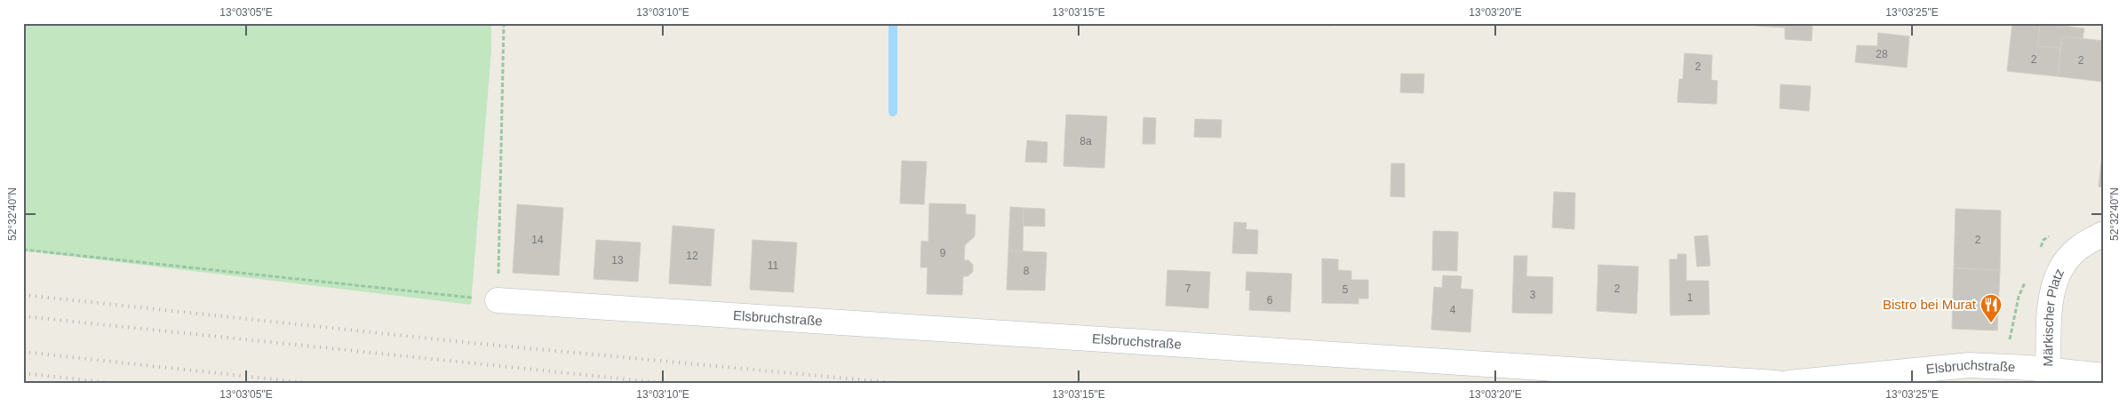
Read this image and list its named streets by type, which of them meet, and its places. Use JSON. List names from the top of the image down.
{
  "streets": {
    "street": ["Märkischer Platz", "Elsbruchstraße"]
  },
  "crossings": [
    ["Märkischer Platz", "Elsbruchstraße"]
  ],
  "places": {
    "restaurant": ["Bistro bei Murat"]
  },
  "house_numbers": [
    "28",
    "2",
    "2",
    "2",
    "8a",
    "14",
    "2",
    "9",
    "12",
    "13",
    "11",
    "8",
    "7",
    "2",
    "5",
    "3",
    "1",
    "6",
    "4"
  ],
  "coordinates": [
    "13°03'05\"E",
    "13°03'10\"E",
    "13°03'15\"E",
    "13°03'20\"E",
    "13°03'25\"E",
    "52°32'40\"N"
  ]
}
